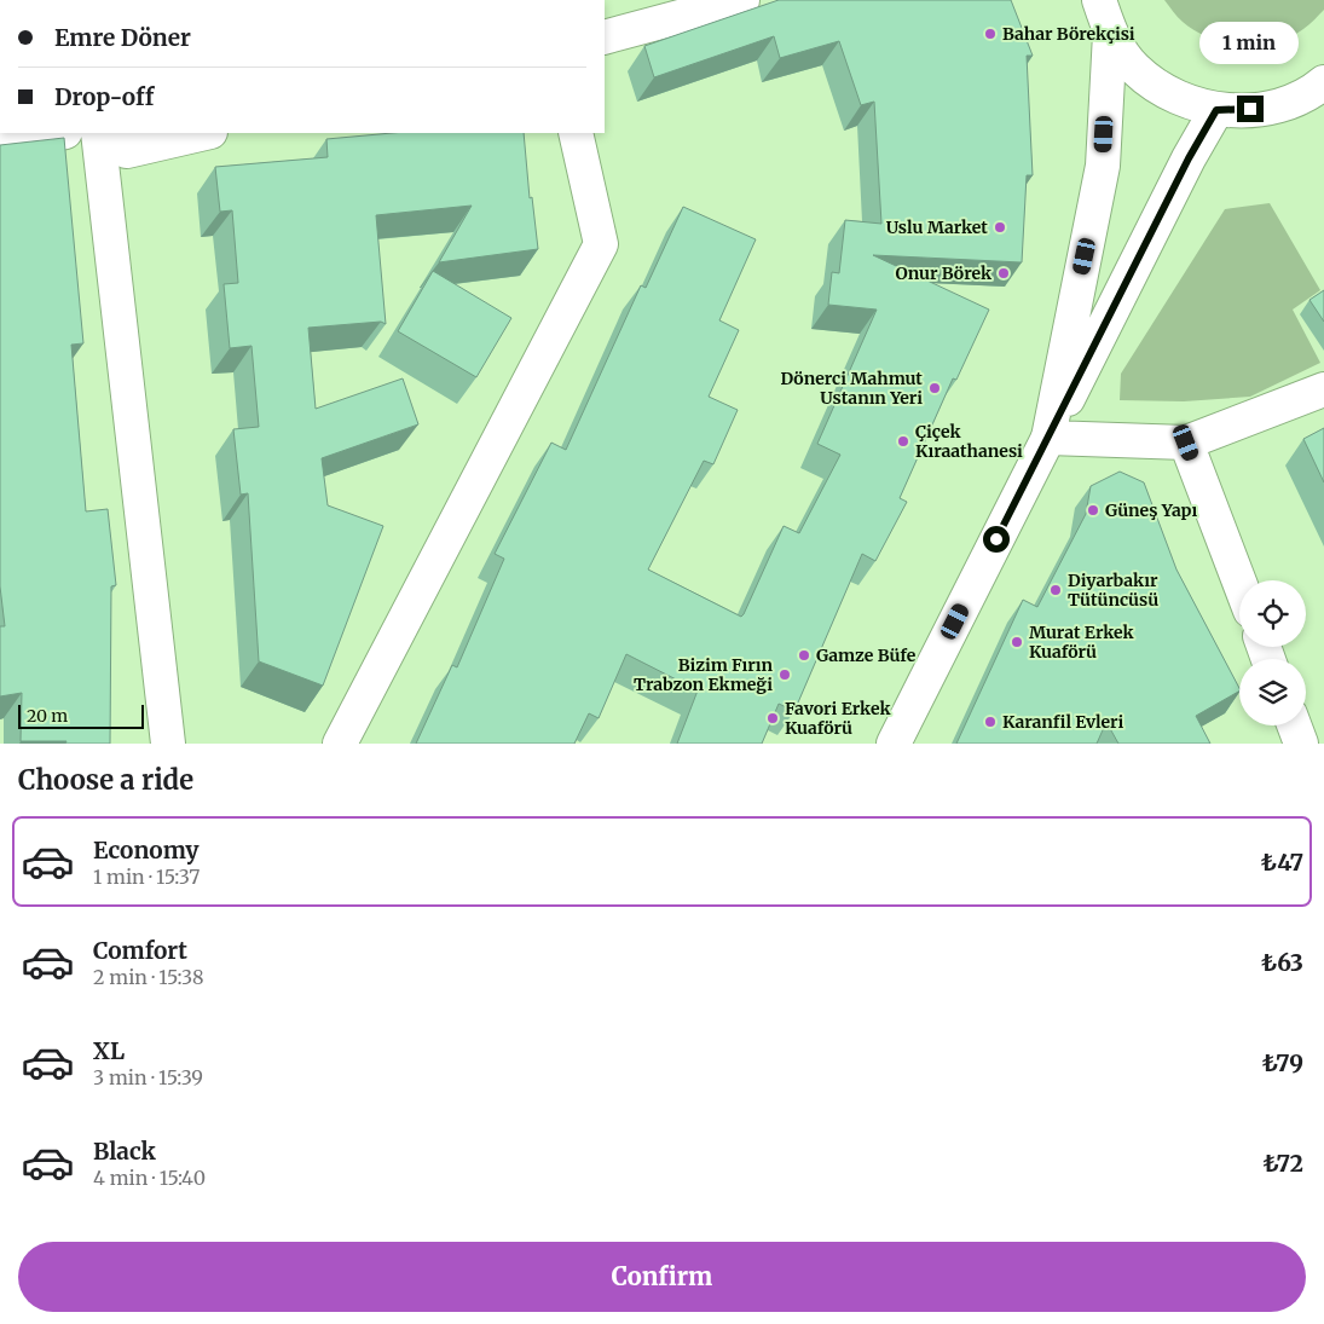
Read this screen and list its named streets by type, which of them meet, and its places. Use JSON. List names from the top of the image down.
{
  "places": [
    "Bahar Börekçisi",
    "Uslu Market",
    "Onur Börek",
    "Dönerci Mahmut Ustanın Yeri",
    "Çiçek Kıraathanesi",
    "Güneş Yapı",
    "Diyarbakır Tütüncüsü",
    "Murat Erkek Kuaförü",
    "Gamze Büfe",
    "Bizim Fırın Trabzon Ekmeği",
    "Favori Erkek Kuaförü",
    "Karanfil Evleri"
  ],
  "scale_bar": "20 m",
  "page": {
    "banner": ["Emre Döner", "Drop-off"],
    "bubble": "1 min",
    "scale": "20 m",
    "heading": "Choose a ride",
    "list": [
      {
        "name": "Economy",
        "note": "1 min · 15:37",
        "value": "₺47"
      },
      {
        "name": "Comfort",
        "note": "2 min · 15:38",
        "value": "₺63"
      },
      {
        "name": "XL",
        "note": "3 min · 15:39",
        "value": "₺79"
      },
      {
        "name": "Black",
        "note": "4 min · 15:40",
        "value": "₺72"
      }
    ],
    "buttons": "Confirm"
  }
}
